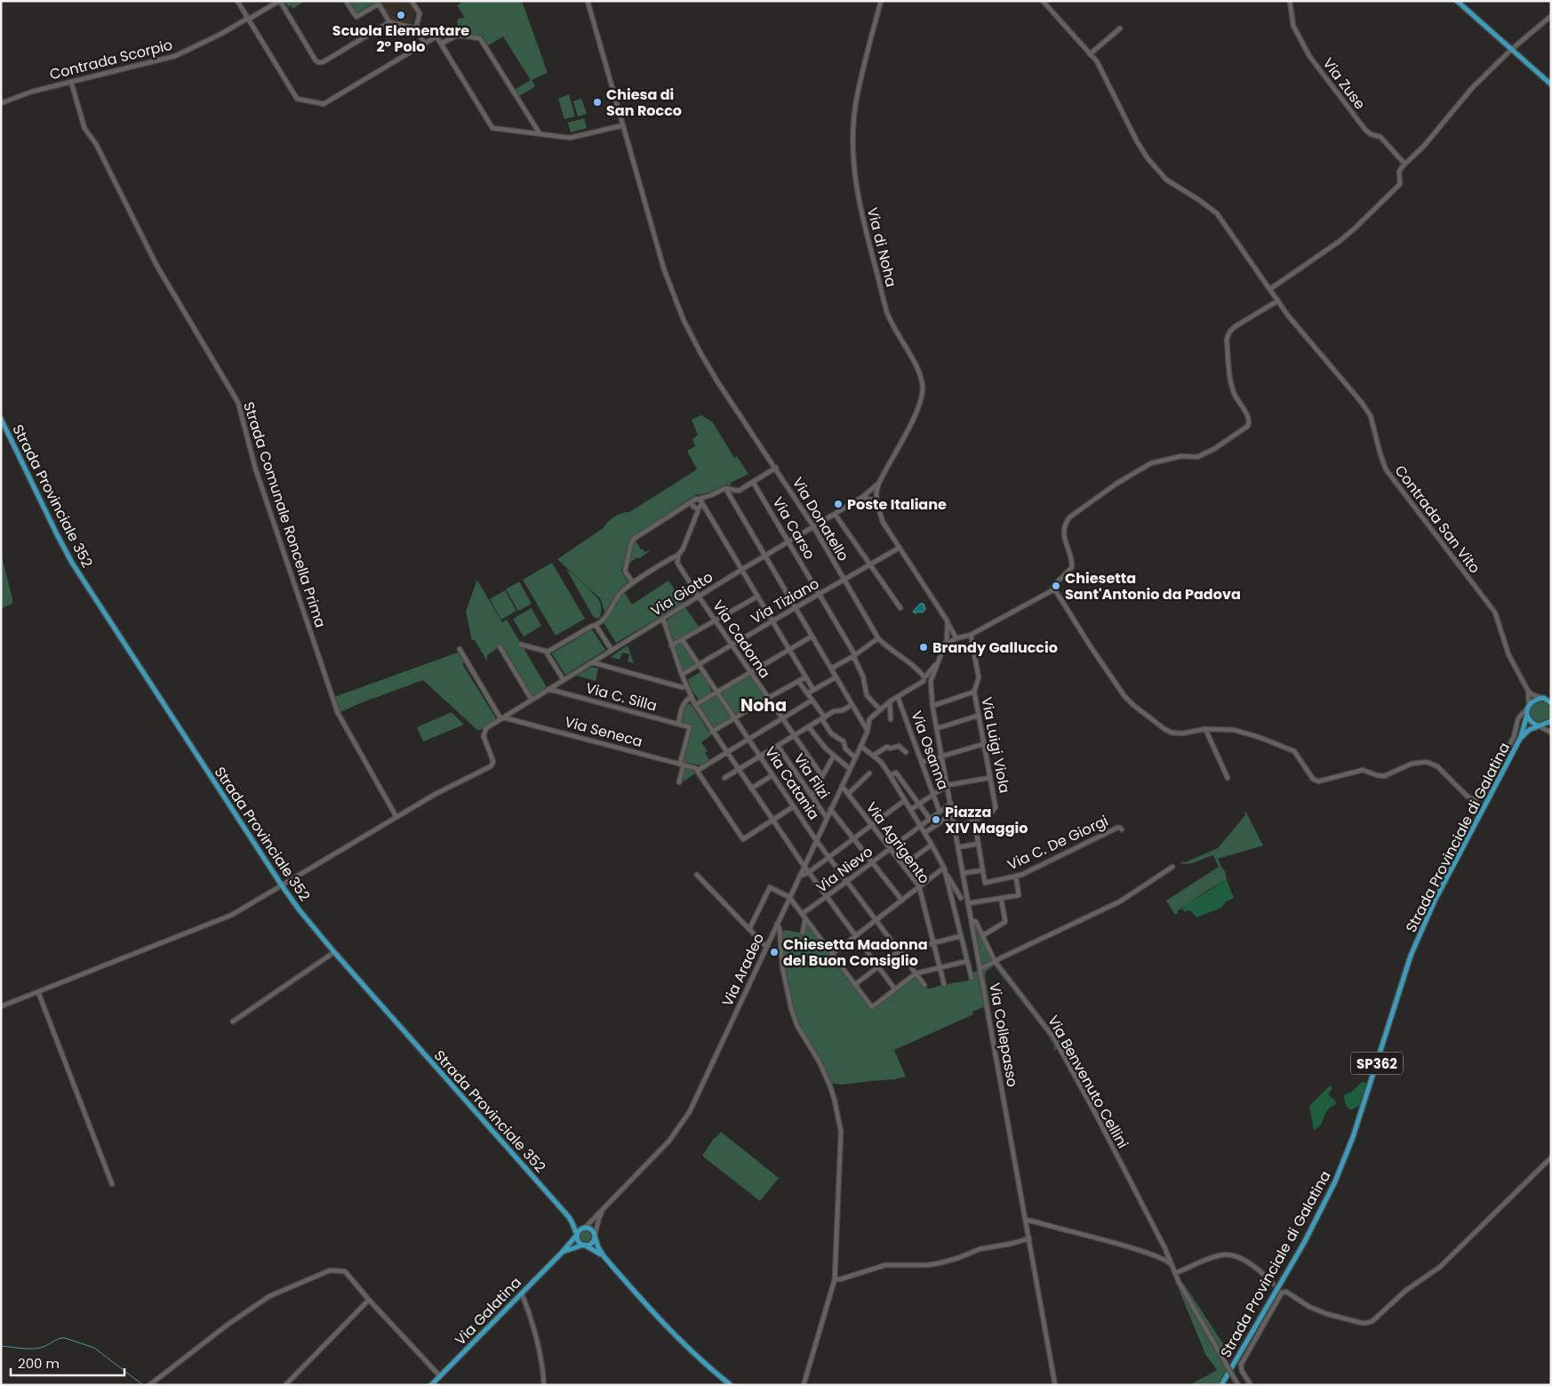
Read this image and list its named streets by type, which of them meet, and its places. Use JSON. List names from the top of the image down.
{
  "streets": {
    "main road": [
      "Strada Provinciale 352",
      "Strada Provinciale di Galatina",
      "SP362",
      "Via Galatina"
    ],
    "street": [
      "Contrada Scorpio",
      "Via Zuse",
      "Via di Noha",
      "Strada Comunale Roncella Prima",
      "Via Donatello",
      "Contrada San Vito",
      "Via Carso",
      "Via Giotto",
      "Via Tiziano",
      "Via Cadorna",
      "Via C. Silla",
      "Via Seneca",
      "Via Luigi Viola",
      "Via Osanna",
      "Via Filzi",
      "Via Catania",
      "Via Agrigento",
      "Via C. De Giorgi",
      "Via Nievo",
      "Via Aradeo",
      "Via Collepasso",
      "Via Benvenuto Cellini"
    ]
  },
  "crossings": [
    ["Contrada Scorpio", "Strada Comunale Roncella Prima"],
    ["Via di Noha", "Via Giotto"],
    ["Strada Provinciale 352", "Via Aradeo"],
    ["Strada Provinciale 352", "Via Galatina"],
    ["Strada Comunale Roncella Prima", "Via Giotto"],
    ["Via Donatello", "Via Giotto"],
    ["Via Donatello", "Via Tiziano"],
    ["Via Donatello", "Via Collepasso"],
    ["Via Carso", "Via Giotto"],
    ["Via Carso", "Via Tiziano"],
    ["Via Carso", "Via Aradeo"],
    ["Via Giotto", "Via Cadorna"],
    ["Via Giotto", "Via C. Silla"],
    ["Via Giotto", "Via Seneca"],
    ["Via Tiziano", "Via Cadorna"],
    ["Via Tiziano", "Via Catania"],
    ["Via C. Silla", "Via Seneca"],
    ["Via Osanna", "Via Nievo"],
    ["Via Filzi", "Via Aradeo"],
    ["Via Catania", "Via Nievo"],
    ["Via Catania", "Via Aradeo"],
    ["Via Agrigento", "Via Nievo"],
    ["Via Agrigento", "Via Aradeo"],
    ["Via Nievo", "Via Collepasso"],
    ["Via Aradeo", "Via Galatina"],
    ["Via Collepasso", "Via Benvenuto Cellini"]
  ],
  "districts": ["Noha"],
  "places": [
    "Scuola Elementare 2° Polo",
    "Chiesa di San Rocco",
    "Poste Italiane",
    "Chiesetta Sant'Antonio da Padova",
    "Brandy Galluccio",
    "Piazza XIV Maggio",
    "Chiesetta Madonna del Buon Consiglio"
  ],
  "scale_bar": "200 m"
}
